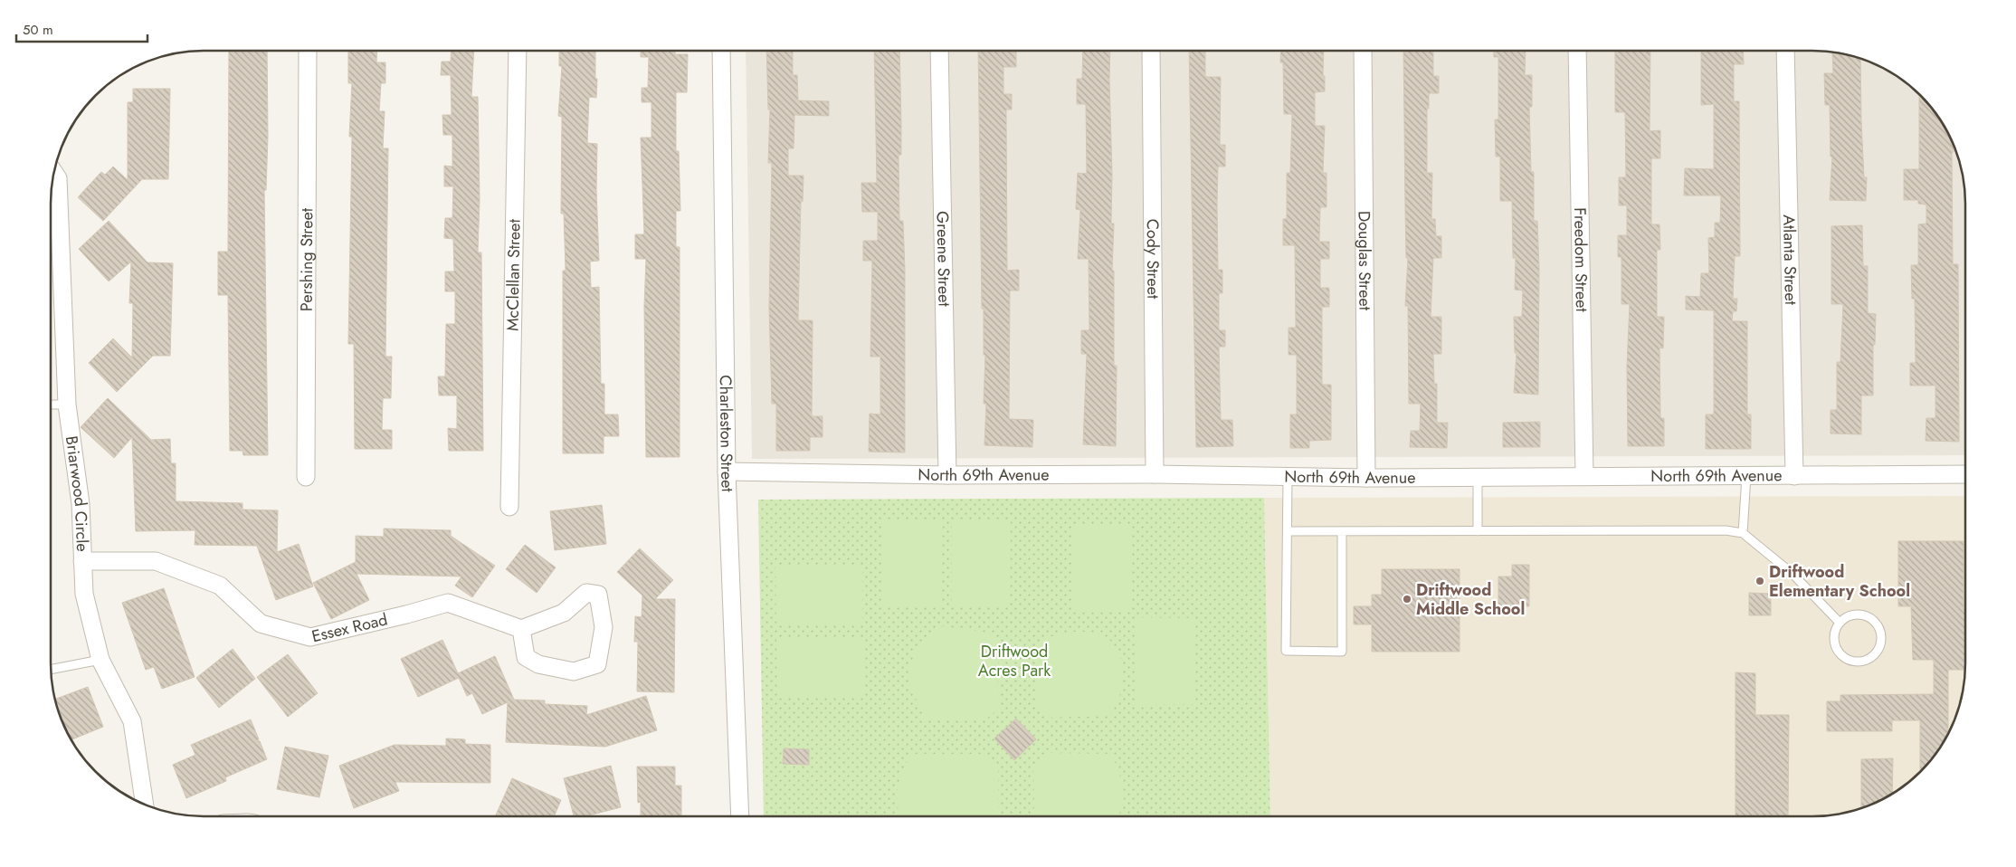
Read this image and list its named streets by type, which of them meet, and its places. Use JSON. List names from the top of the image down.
{
  "streets": {
    "street": [
      "Greene Street",
      "Cody Street",
      "Pershing Street",
      "Freedom Street",
      "Atlanta Street",
      "Douglas Street",
      "McClellan Street",
      "Charleston Street",
      "North 69th Avenue",
      "Briarwood Circle",
      "Essex Road"
    ]
  },
  "crossings": [
    ["Greene Street", "North 69th Avenue"],
    ["Cody Street", "North 69th Avenue"],
    ["Freedom Street", "North 69th Avenue"],
    ["Atlanta Street", "North 69th Avenue"],
    ["Douglas Street", "North 69th Avenue"],
    ["Charleston Street", "North 69th Avenue"],
    ["Briarwood Circle", "Essex Road"]
  ],
  "parks": ["Driftwood Acres Park"],
  "places": ["Driftwood Elementary School", "Driftwood Middle School"],
  "scale_bar": "50 m"
}
